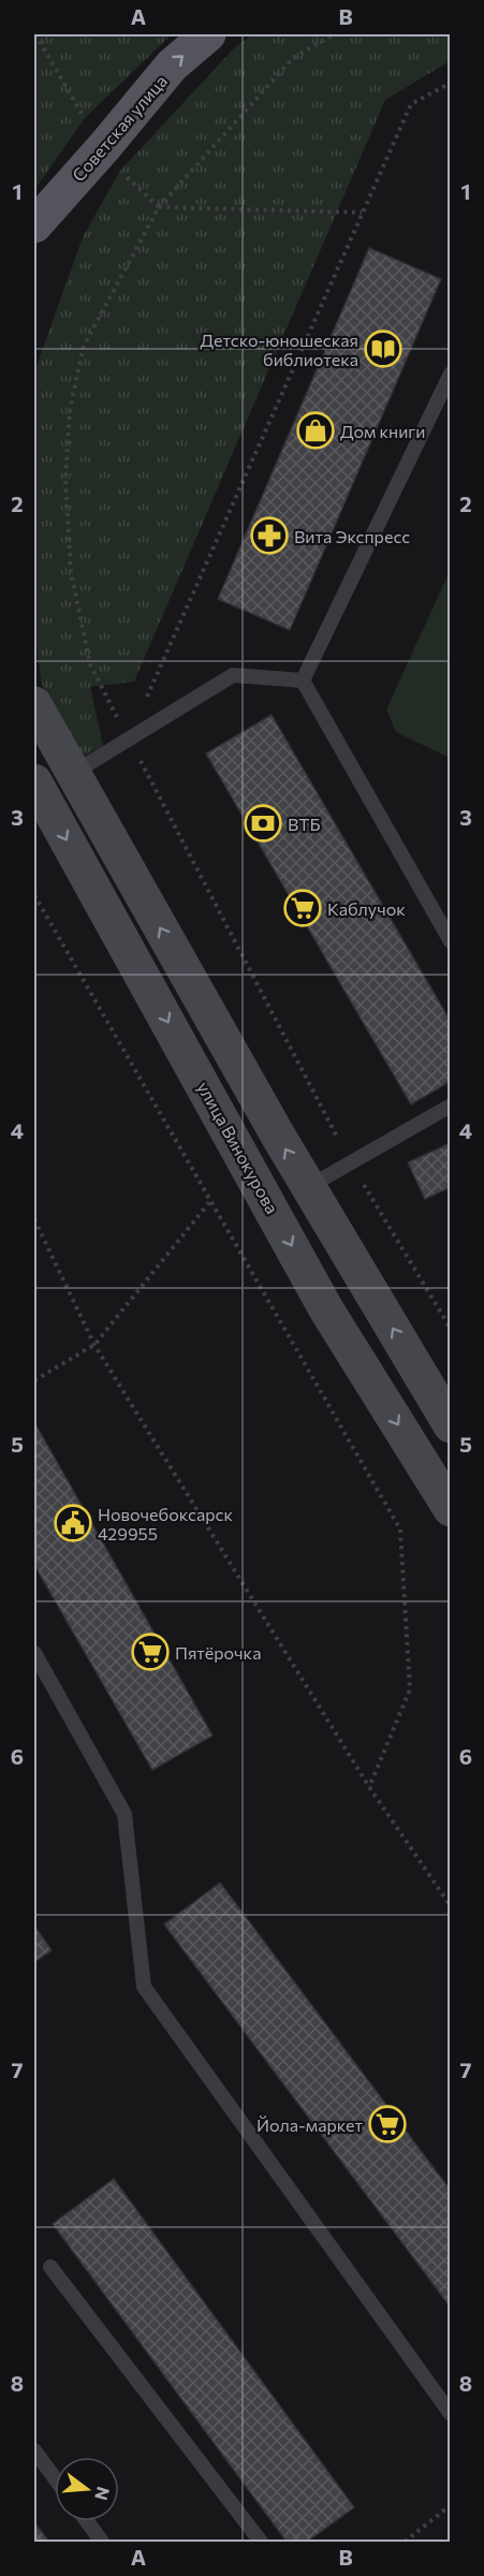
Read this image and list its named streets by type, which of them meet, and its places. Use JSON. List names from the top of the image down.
{
  "streets": {
    "main road": ["Советская улица", "улица Винокурова"]
  },
  "one_way": ["Советская улица"],
  "places": {
    "library": ["Детско-юношеская библиотека"],
    "shop": ["Дом книги"],
    "pharmacy": ["Вита Экспресс"],
    "bank": ["ВТБ"],
    "supermarket": ["Каблучок", "Пятёрочка", "Йола-маркет"],
    "public building": ["Новочебоксарск 429955"]
  },
  "north": "right",
  "grid": {
    "columns": ["A", "B"],
    "rows": [
      "1",
      "2",
      "3",
      "4",
      "5",
      "6",
      "7",
      "8"
    ]
  }
}
